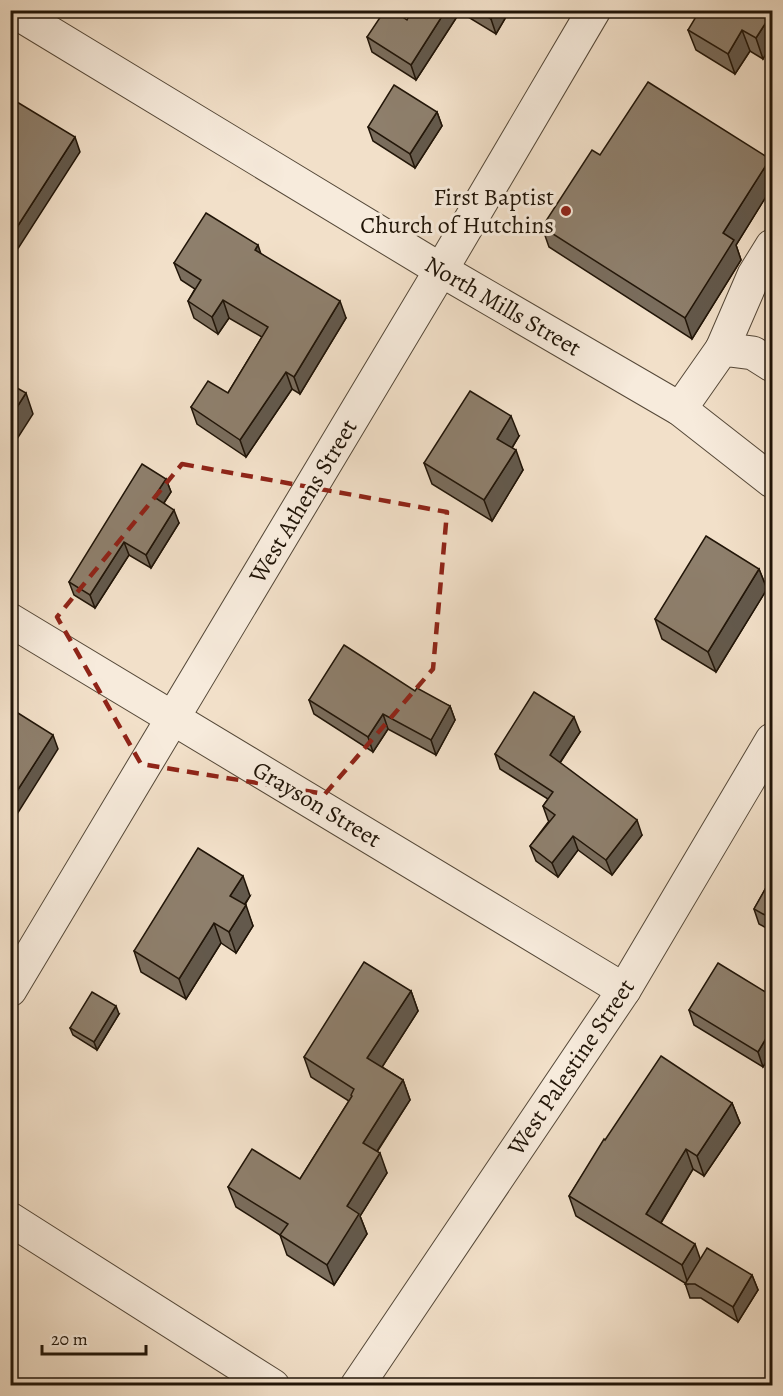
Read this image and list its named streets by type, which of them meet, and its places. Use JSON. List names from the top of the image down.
{
  "streets": {
    "street": [
      "North Mills Street",
      "West Athens Street",
      "Grayson Street",
      "West Palestine Street"
    ]
  },
  "crossings": [
    ["North Mills Street", "West Athens Street"],
    ["West Athens Street", "Grayson Street"],
    ["Grayson Street", "West Palestine Street"]
  ],
  "places": ["First Baptist Church of Hutchins"],
  "scale_bar": "20 m"
}
